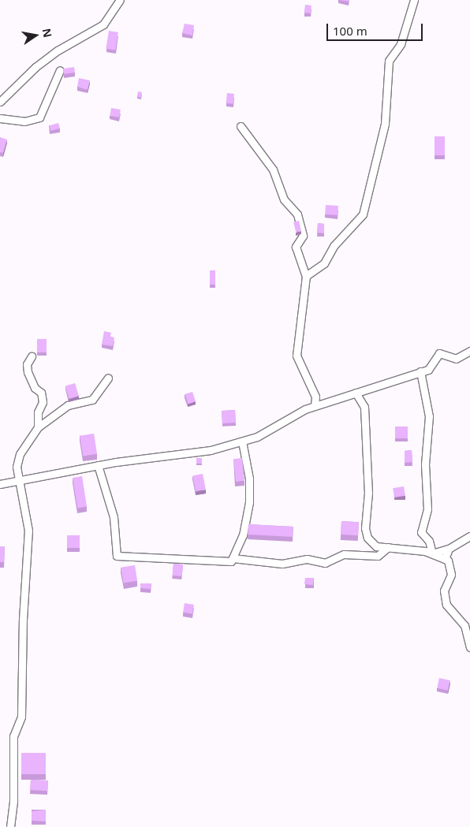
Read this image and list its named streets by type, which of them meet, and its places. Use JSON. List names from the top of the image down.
{
  "scale_bar": "100 m",
  "north": "right"
}
